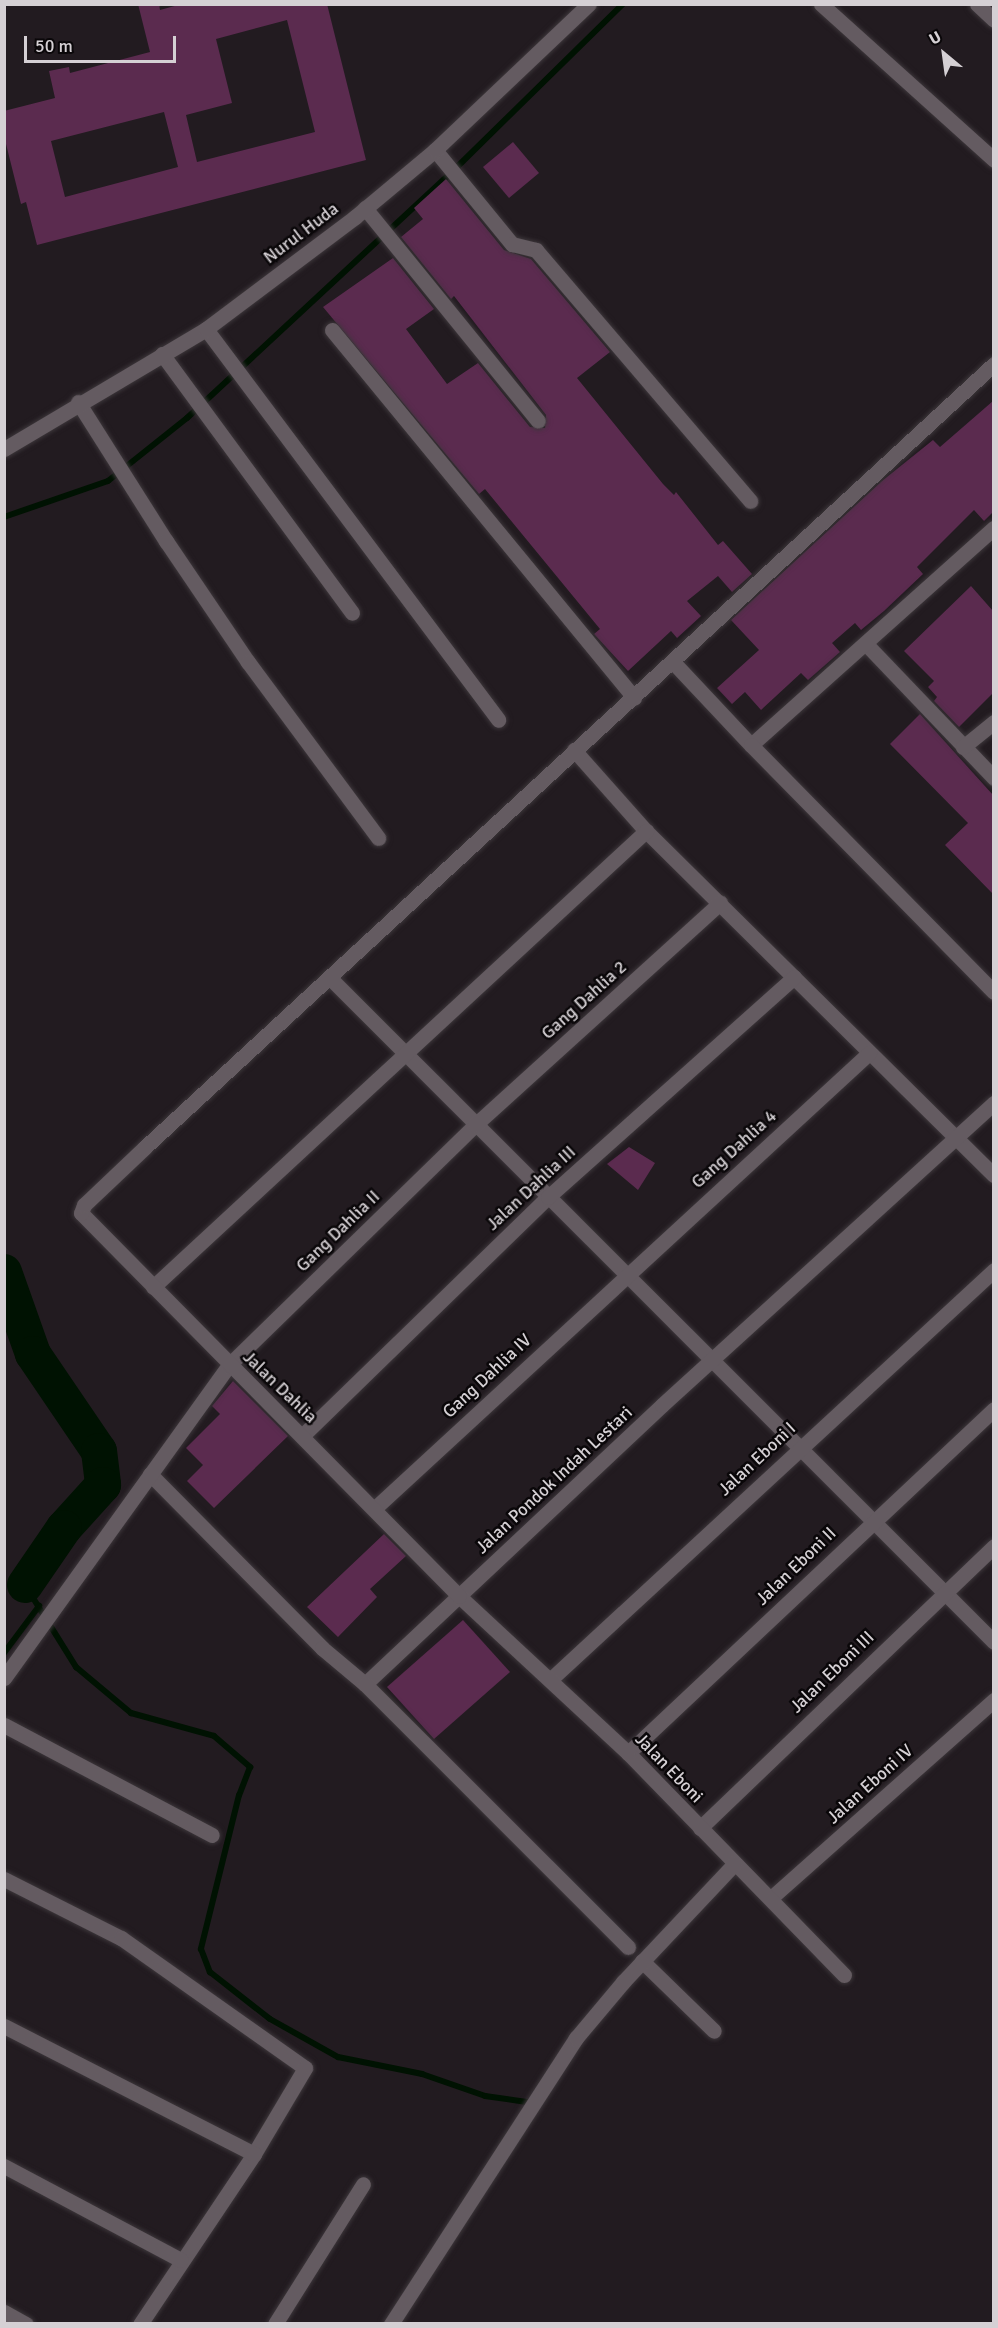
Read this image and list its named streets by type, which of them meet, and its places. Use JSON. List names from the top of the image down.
{
  "streets": {
    "street": [
      "Nurul Huda",
      "Gang Dahlia 2",
      "Gang Dahlia 4",
      "Jalan Dahlia III",
      "Gang Dahlia II",
      "Gang Dahlia IV",
      "Jalan Dahlia",
      "Jalan Eboni I",
      "Jalan Pondok Indah Lestari",
      "Jalan Eboni II",
      "Jalan Eboni III",
      "Jalan Eboni",
      "Jalan Eboni IV"
    ]
  },
  "crossings": [
    ["Gang Dahlia 2", "Gang Dahlia II"],
    ["Gang Dahlia 4", "Gang Dahlia IV"],
    ["Jalan Dahlia III", "Jalan Dahlia"],
    ["Gang Dahlia II", "Jalan Dahlia"],
    ["Gang Dahlia IV", "Jalan Dahlia"],
    ["Jalan Dahlia", "Jalan Pondok Indah Lestari"],
    ["Jalan Dahlia", "Jalan Eboni"],
    ["Jalan Eboni I", "Jalan Eboni"],
    ["Jalan Pondok Indah Lestari", "Jalan Eboni"],
    ["Jalan Eboni II", "Jalan Eboni"],
    ["Jalan Eboni III", "Jalan Eboni"],
    ["Jalan Eboni", "Jalan Eboni IV"]
  ],
  "scale_bar": "50 m",
  "north": "top left"
}
